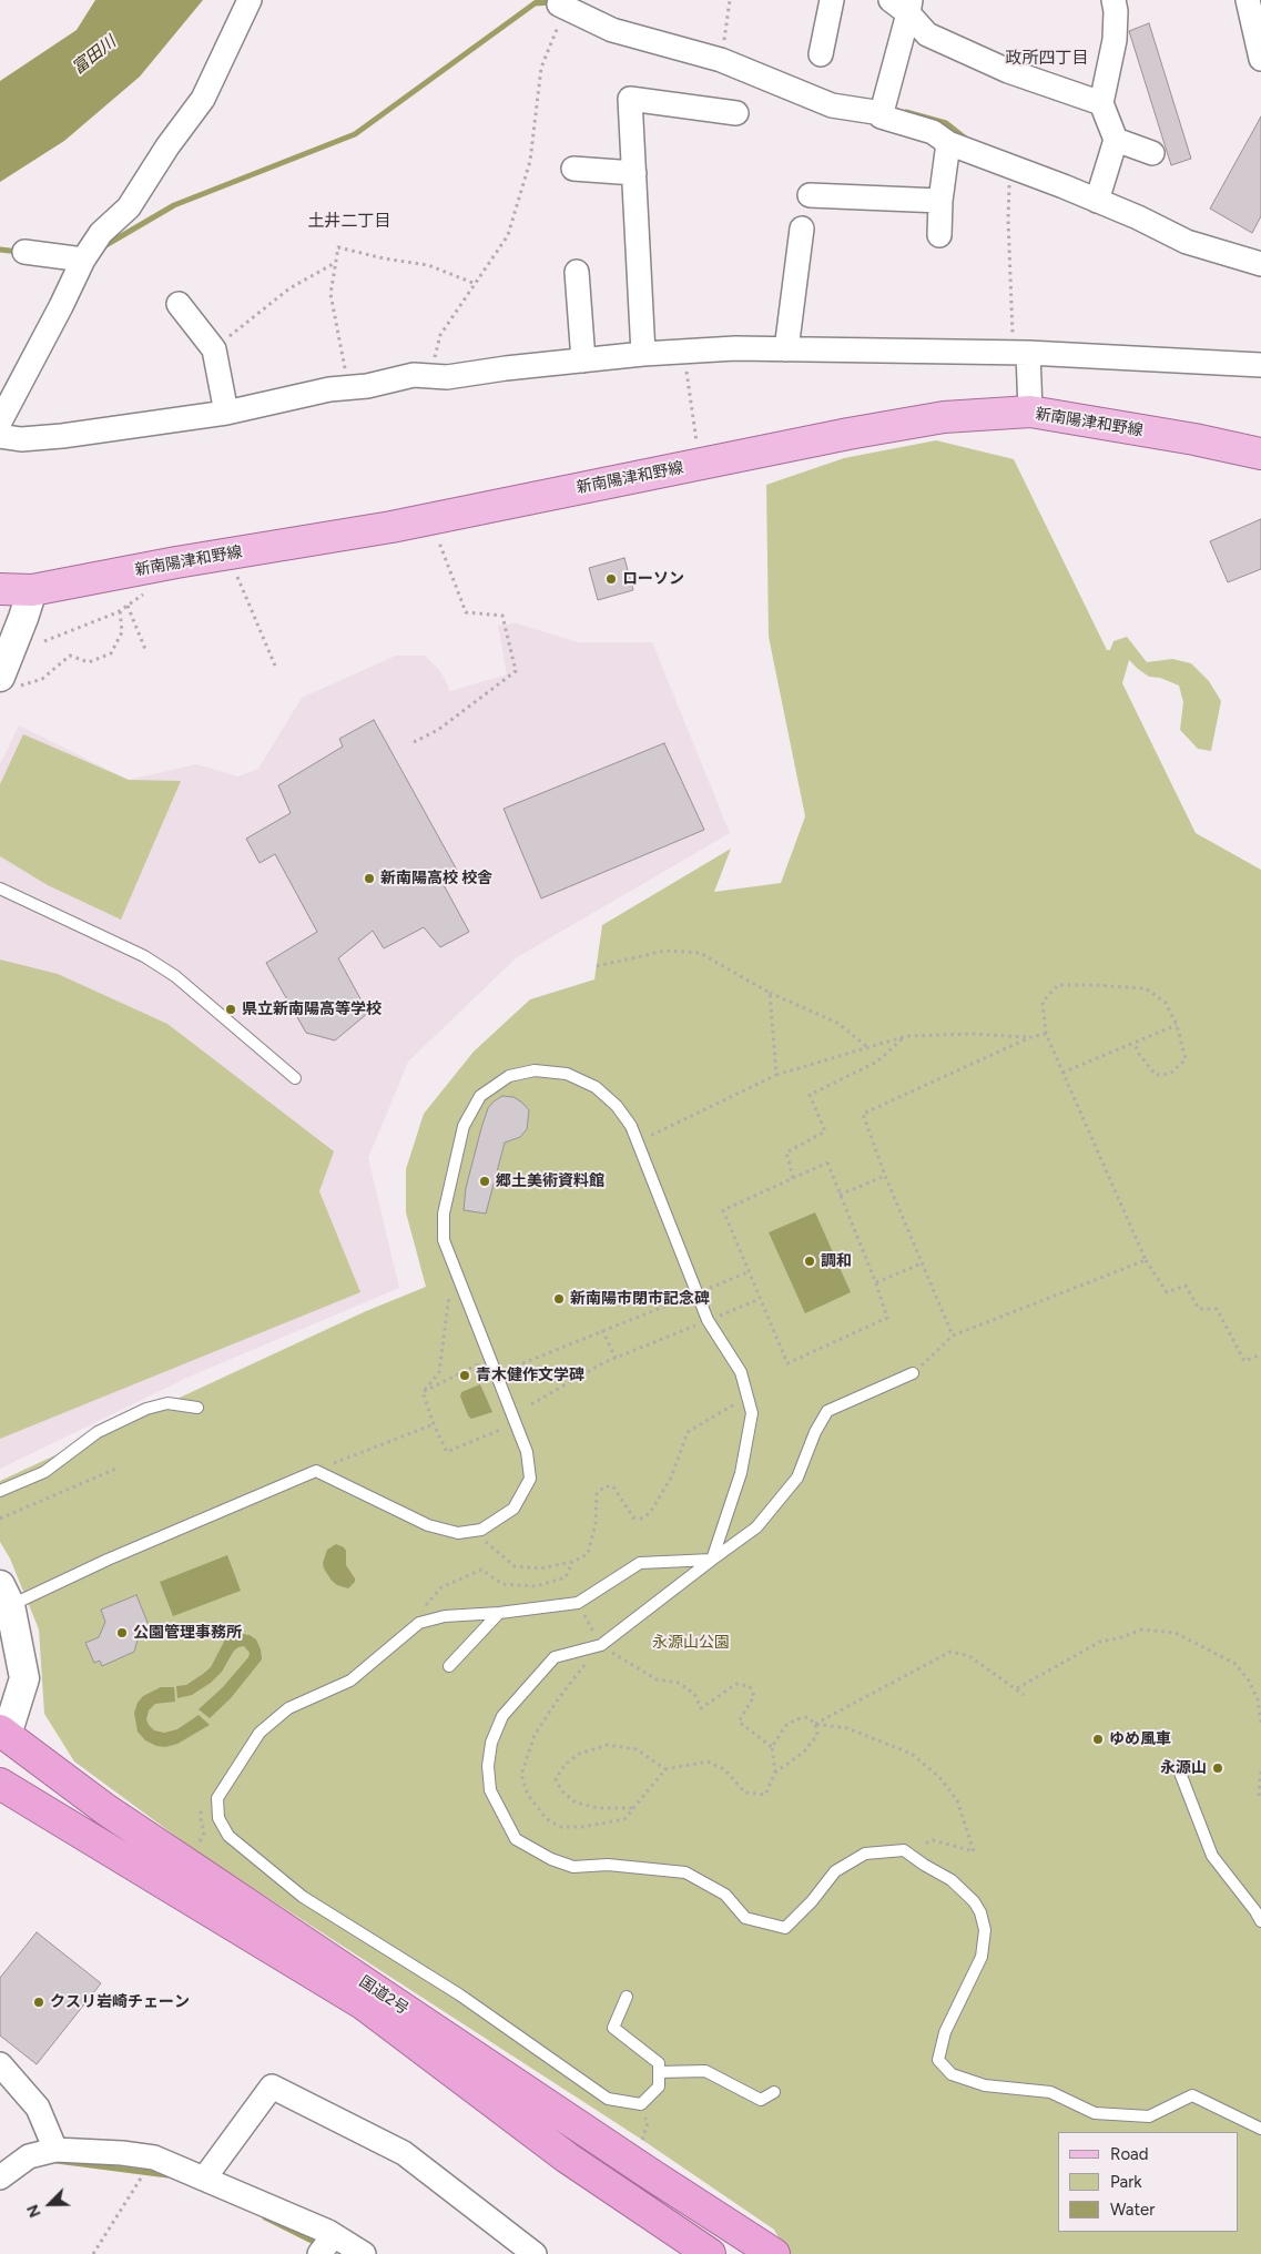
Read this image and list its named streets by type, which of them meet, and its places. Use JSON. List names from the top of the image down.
{
  "streets": {
    "highway": ["国道2号"],
    "main road": ["新南陽津和野線"]
  },
  "districts": ["政所四丁目", "土井二丁目"],
  "water": ["富田川"],
  "parks": ["永源山公園"],
  "places": [
    "ローソン",
    "新南陽高校 校舎",
    "県立新南陽高等学校",
    "郷土美術資料館",
    "調和",
    "新南陽市閉市記念碑",
    "青木健作文学碑",
    "公園管理事務所",
    "ゆめ風車",
    "永源山",
    "クスリ岩崎チェーン"
  ],
  "legend": ["Road", "Park", "Water"],
  "north": "bottom left"
}
